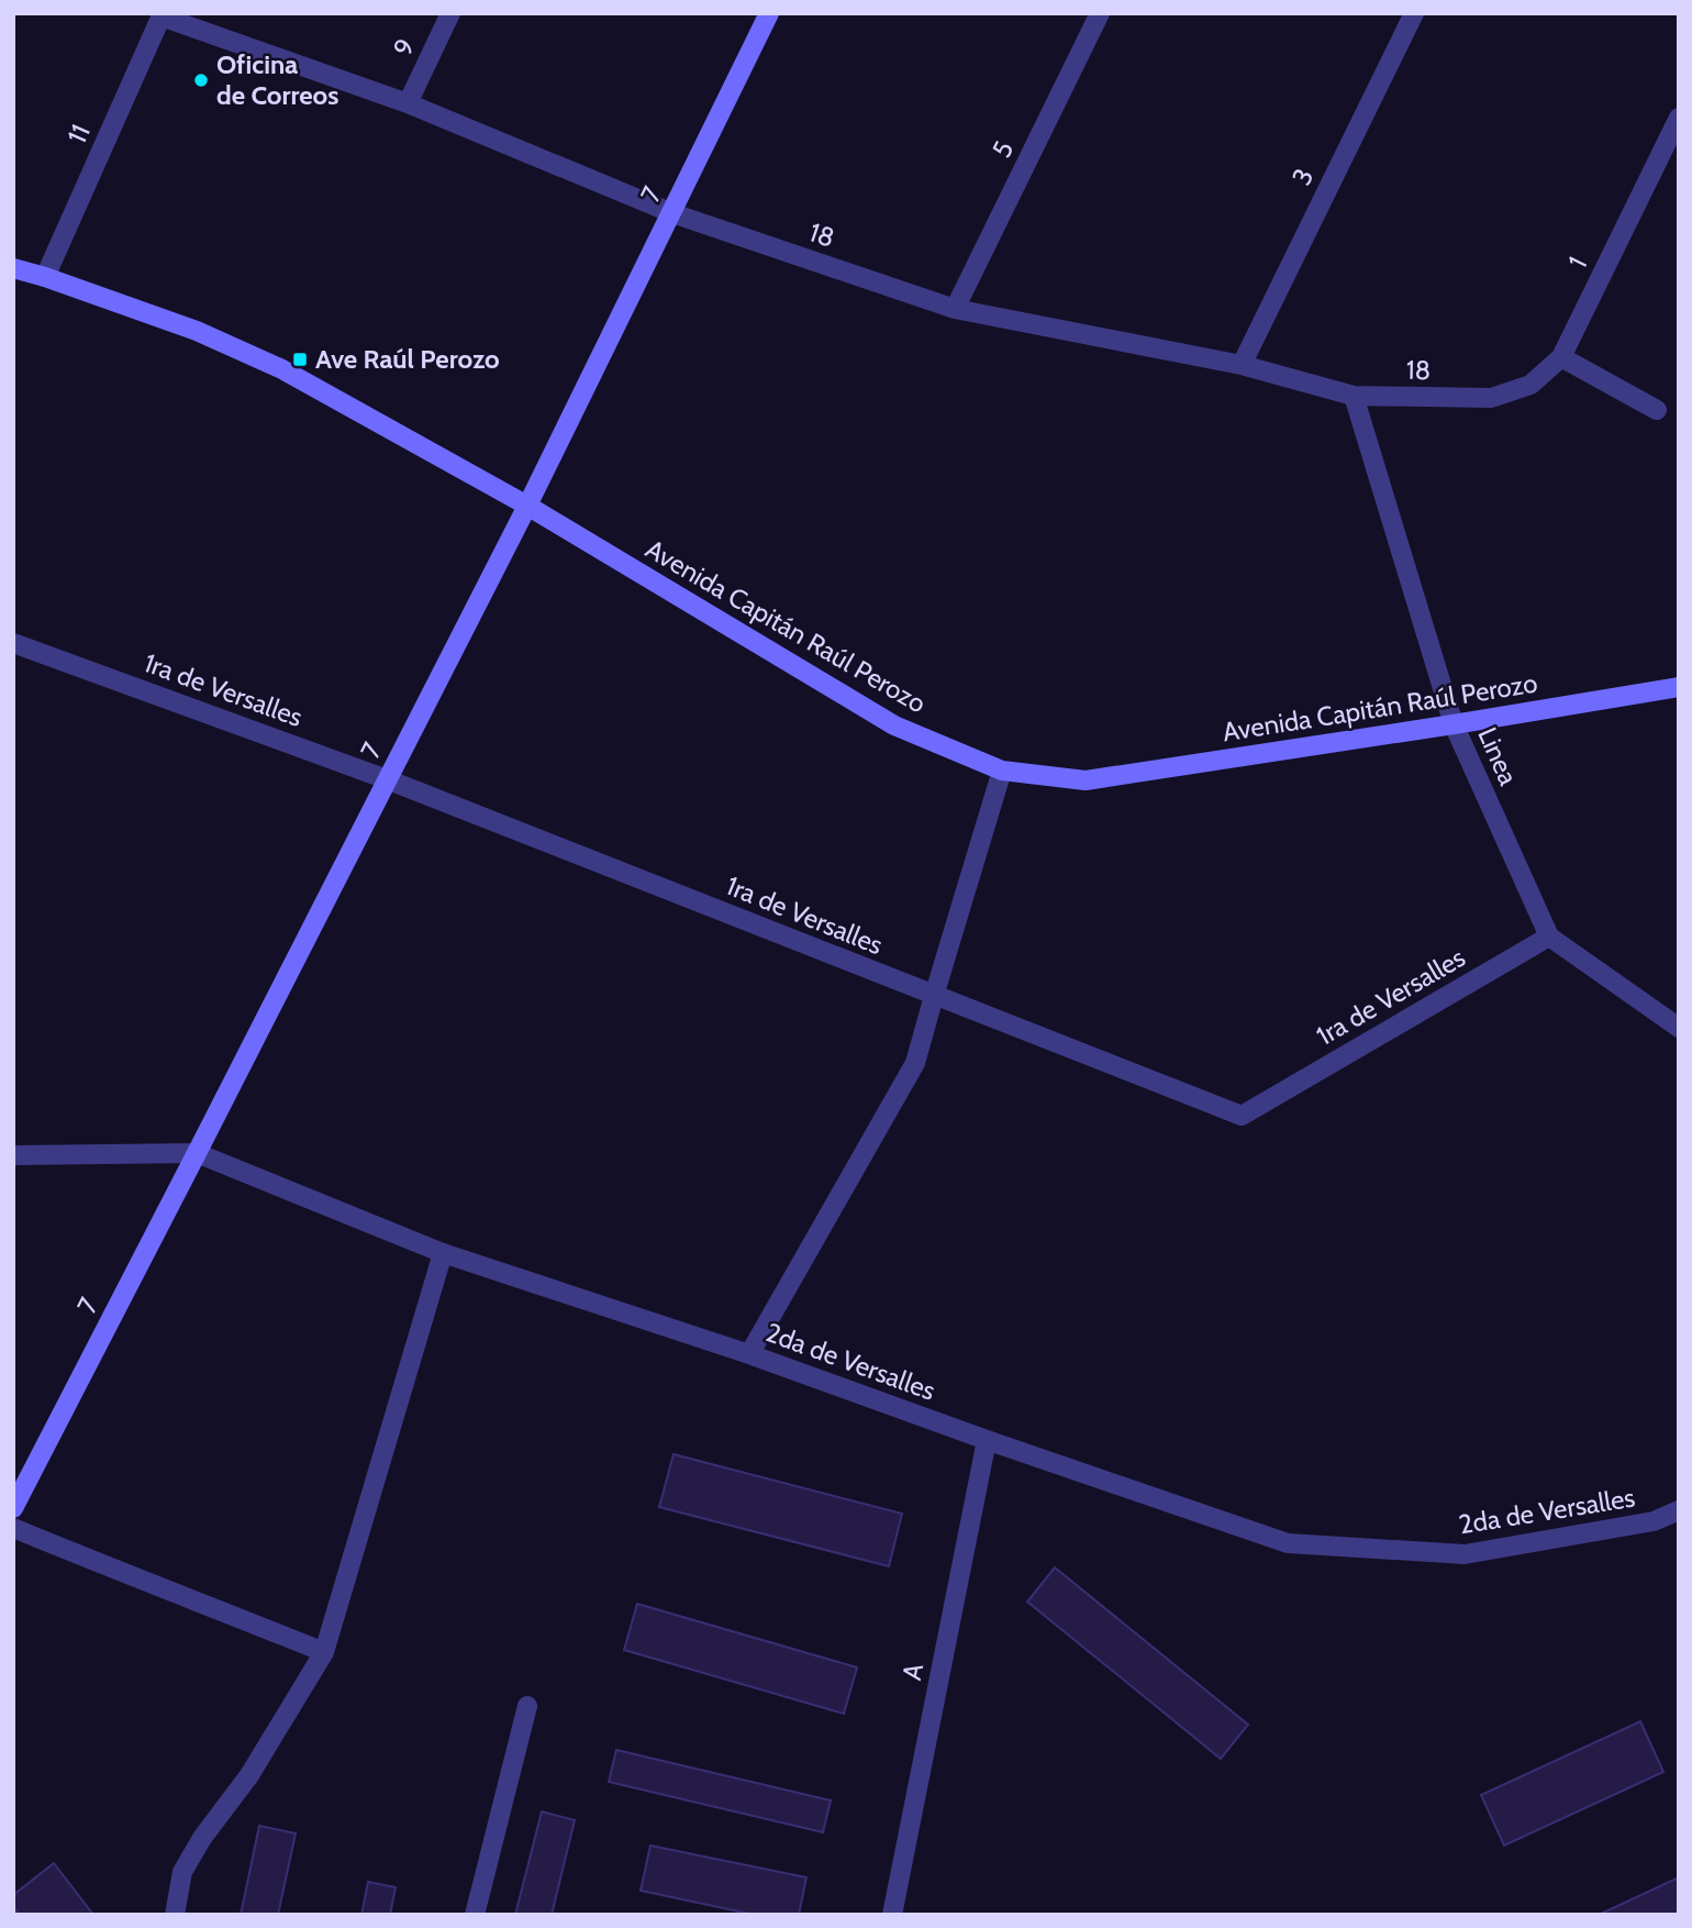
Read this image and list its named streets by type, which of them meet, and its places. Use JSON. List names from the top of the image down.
{
  "streets": {
    "main road": ["7", "Avenida Capitán Raúl Perozo"],
    "street": [
      "9",
      "11",
      "5",
      "3",
      "18",
      "1",
      "1ra de Versalles",
      "Linea",
      "2da de Versalles",
      "A"
    ]
  },
  "crossings": [
    ["9", "18"],
    ["11", "18"],
    ["11", "Avenida Capitán Raúl Perozo"],
    ["5", "18"],
    ["3", "18"],
    ["7", "18"],
    ["7", "Avenida Capitán Raúl Perozo"],
    ["7", "1ra de Versalles"],
    ["7", "2da de Versalles"],
    ["18", "1"],
    ["18", "Linea"],
    ["Avenida Capitán Raúl Perozo", "Linea"],
    ["1ra de Versalles", "Linea"],
    ["2da de Versalles", "A"]
  ],
  "places": {
    "other": ["Oficina de Correos"],
    "transit": ["Ave Raúl Perozo"]
  }
}
